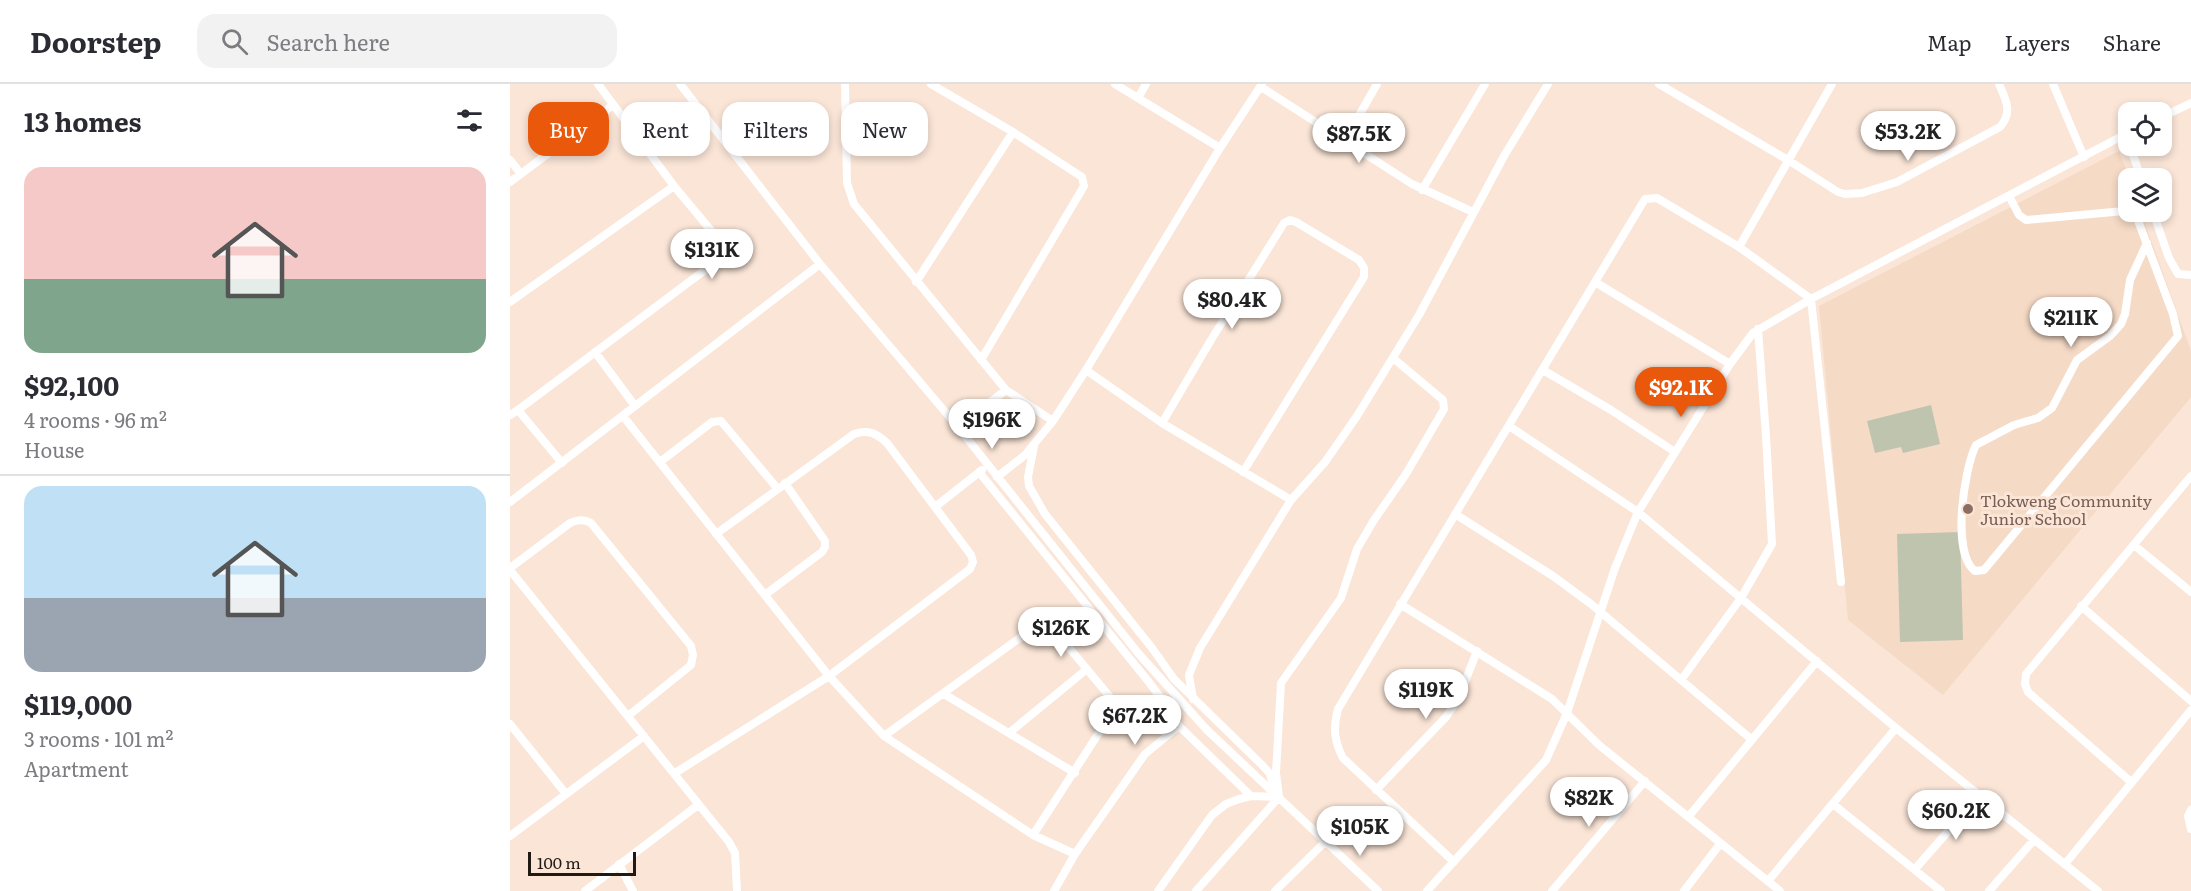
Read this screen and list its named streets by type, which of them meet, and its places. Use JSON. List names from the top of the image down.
{
  "places": ["Tlokweng Community Junior School"],
  "scale_bar": "100 m",
  "page": {
    "header": "Doorstep",
    "search": "Search here",
    "nav": ["Map", "Layers", "Share"],
    "heading": "13 homes",
    "chip": [
      "Buy",
      "Rent",
      "Filters",
      "New"
    ],
    "price": [
      "$53.2K",
      "$87.5K",
      "$131K",
      "$80.4K",
      "$211K",
      "$92.1K",
      "$196K",
      "$126K",
      "$119K",
      "$67.2K",
      "$82K",
      "$60.2K",
      "$105K"
    ],
    "list": [
      {
        "name": "$92,100",
        "note": "4 rooms · 96 m² · House"
      },
      {
        "name": "$119,000",
        "note": "3 rooms · 101 m² · Apartment"
      }
    ],
    "scale": "100 m"
  }
}
